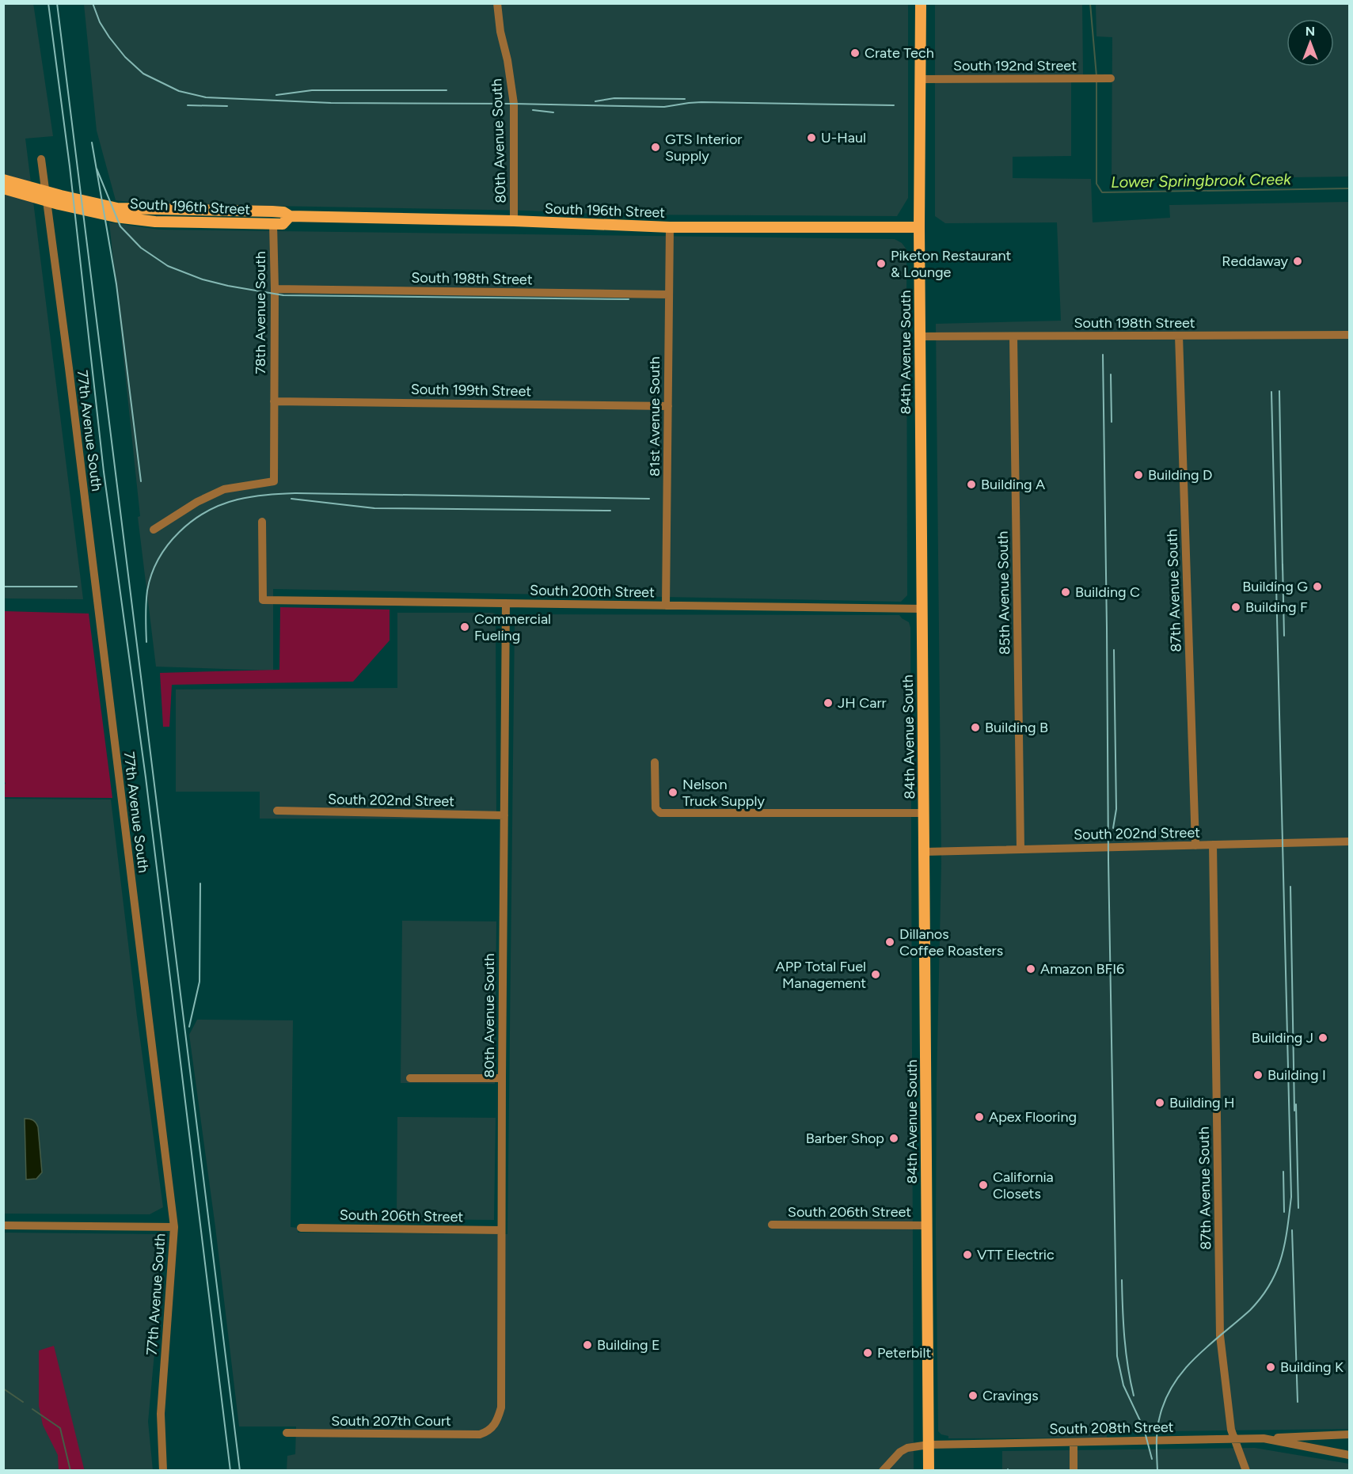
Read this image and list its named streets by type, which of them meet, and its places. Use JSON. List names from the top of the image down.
{
  "streets": {
    "main road": ["South 196th Street", "84th Avenue South"],
    "street": [
      "South 192nd Street",
      "80th Avenue South",
      "South 198th Street",
      "78th Avenue South",
      "South 199th Street",
      "81st Avenue South",
      "77th Avenue South",
      "87th Avenue South",
      "South 200th Street",
      "85th Avenue South",
      "South 202nd Street",
      "South 206th Street",
      "South 207th Court",
      "South 208th Street"
    ]
  },
  "crossings": [
    ["South 192nd Street", "84th Avenue South"],
    ["80th Avenue South", "South 196th Street"],
    ["80th Avenue South", "South 200th Street"],
    ["80th Avenue South", "South 202nd Street"],
    ["80th Avenue South", "South 206th Street"],
    ["80th Avenue South", "South 207th Court"],
    ["South 196th Street", "78th Avenue South"],
    ["South 196th Street", "84th Avenue South"],
    ["South 196th Street", "81st Avenue South"],
    ["South 198th Street", "78th Avenue South"],
    ["South 198th Street", "84th Avenue South"],
    ["South 198th Street", "81st Avenue South"],
    ["South 198th Street", "87th Avenue South"],
    ["South 198th Street", "85th Avenue South"],
    ["78th Avenue South", "South 199th Street"],
    ["84th Avenue South", "South 200th Street"],
    ["84th Avenue South", "South 202nd Street"],
    ["84th Avenue South", "South 206th Street"],
    ["84th Avenue South", "South 208th Street"],
    ["South 199th Street", "81st Avenue South"],
    ["81st Avenue South", "South 200th Street"],
    ["87th Avenue South", "South 202nd Street"],
    ["87th Avenue South", "South 208th Street"],
    ["85th Avenue South", "South 202nd Street"]
  ],
  "water": ["Lower Springbrook Creek"],
  "places": [
    "Crate Tech",
    "U-Haul",
    "GTS Interior Supply",
    "Reddaway",
    "Piketon Restaurant & Lounge",
    "Building D",
    "Building A",
    "Building G",
    "Building C",
    "Building F",
    "Commercial Fueling",
    "JH Carr",
    "Building B",
    "Nelson Truck Supply",
    "Dillanos Coffee Roasters",
    "Amazon BFI6",
    "APP Total Fuel Management",
    "Building J",
    "Building I",
    "Building H",
    "Apex Flooring",
    "Barber Shop",
    "California Closets",
    "VTT Electric",
    "Building E",
    "Peterbilt",
    "Building K",
    "Cravings"
  ],
  "north": "top"
}
